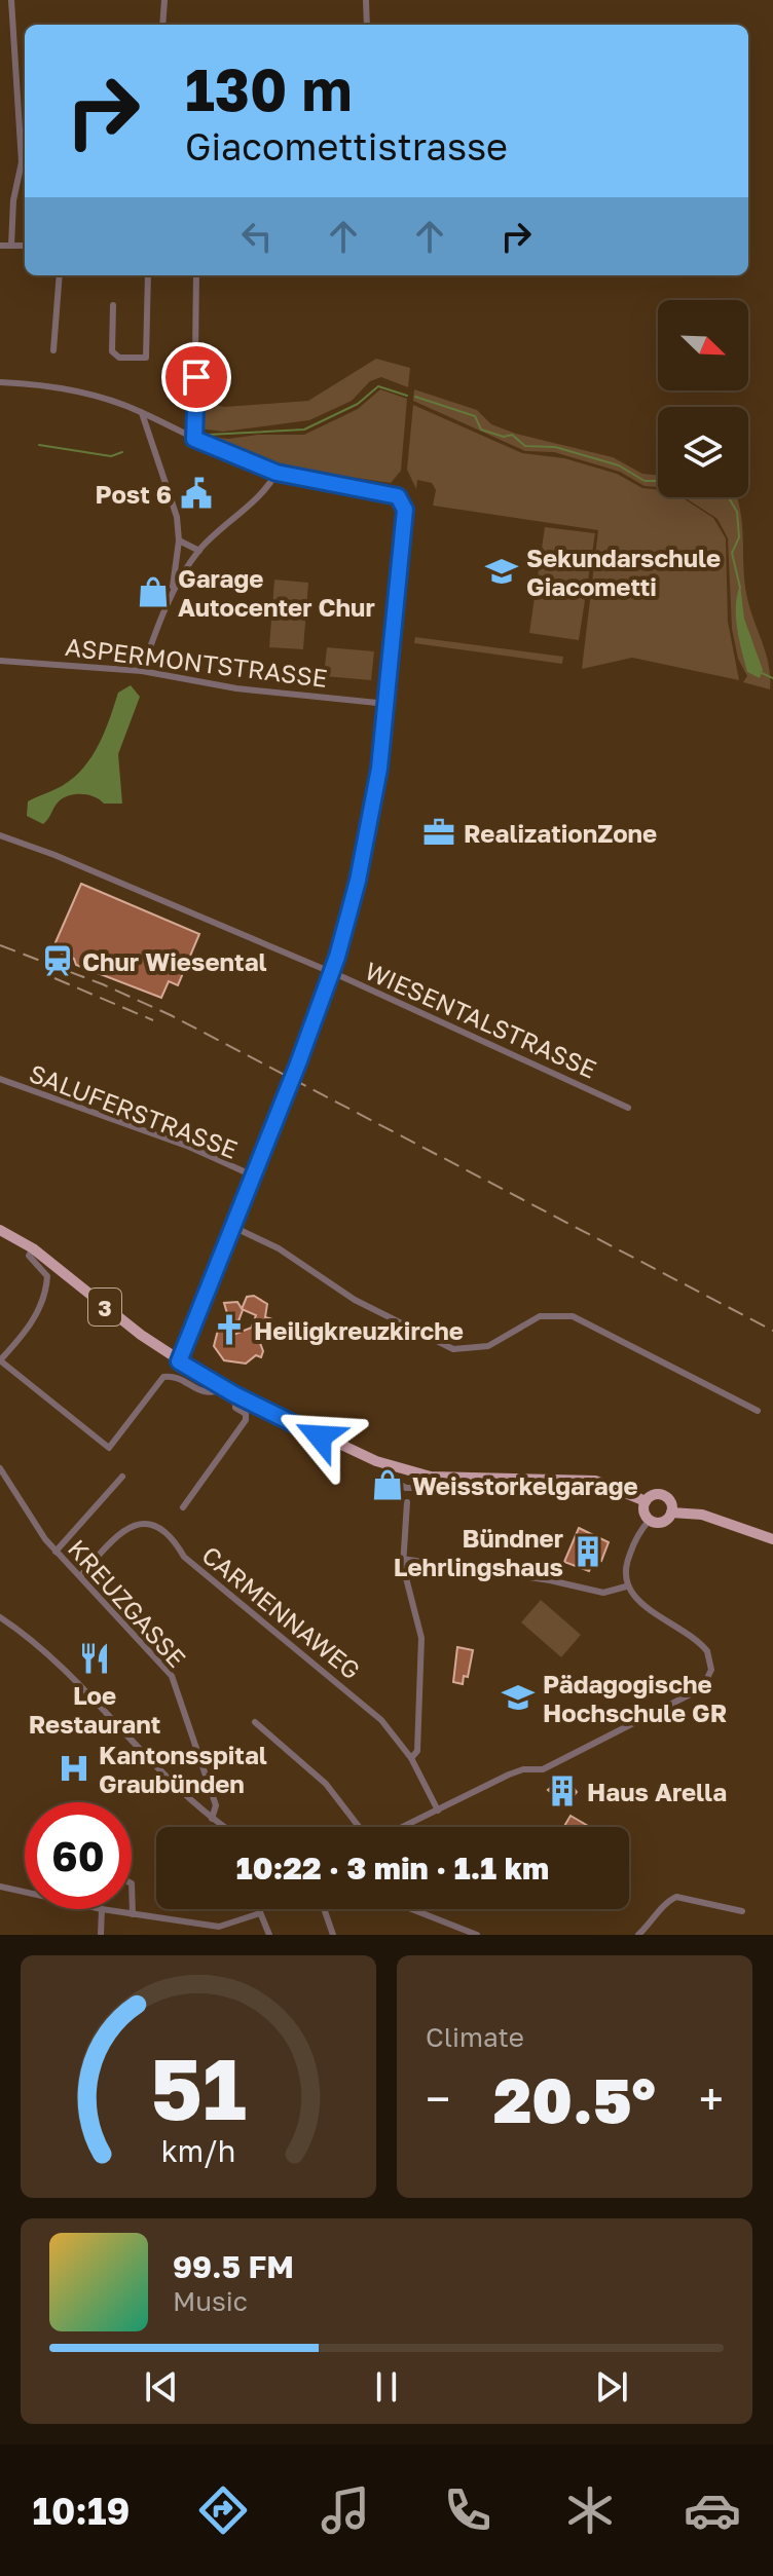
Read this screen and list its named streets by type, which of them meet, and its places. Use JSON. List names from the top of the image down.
{
  "streets": {
    "main road": ["3"],
    "street": [
      "ASPERMONTSTRASSE",
      "WIESENTALSTRASSE",
      "SALUFERSTRASSE",
      "KREUZGASSE",
      "CARMENNAWEG"
    ]
  },
  "crossings": [
    ["KREUZGASSE", "CARMENNAWEG"]
  ],
  "places": {
    "public building": ["Post 6"],
    "school or university": ["Sekundarschule Giacometti", "Pädagogische Hochschule GR"],
    "shop": ["Garage Autocenter Chur", "Weisstorkelgarage"],
    "office": ["RealizationZone"],
    "station": ["Chur Wiesental"],
    "church": ["Heiligkreuzkirche"],
    "building": ["Bündner Lehrlingshaus", "Haus Arella"],
    "restaurant": ["Loe Restaurant"],
    "hospital": ["Kantonsspital Graubünden"]
  },
  "north": "bottom right",
  "page": {
    "turn": ["130 m", "Giacomettistrasse"],
    "limit": "60",
    "trip": "10:22 · 3 min · 1.1 km",
    "tile": "Climate",
    "heat": ["−", "20.5°", "+"],
    "song": ["99.5 FM", "Music"],
    "tabs": "10:19",
    "gauge": ["51", "km/h"]
  }
}
